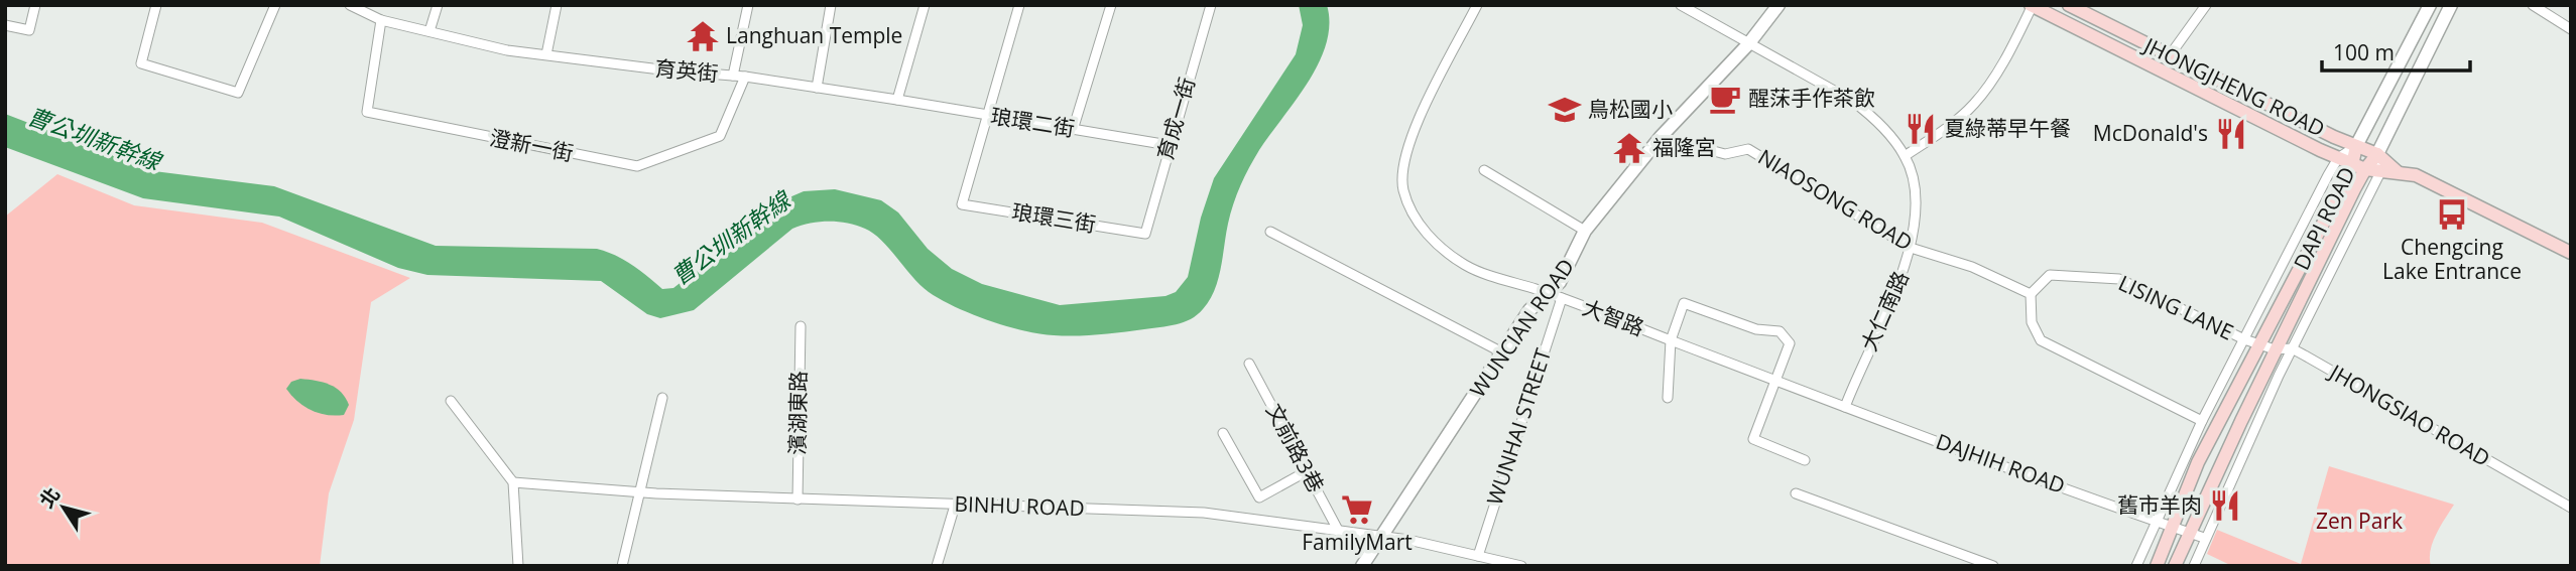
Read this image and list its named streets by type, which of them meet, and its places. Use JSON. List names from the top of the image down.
{
  "streets": {
    "main road": ["JHONGJHENG ROAD", "DAPI ROAD"],
    "street": [
      "育英街",
      "育成一街",
      "琅環二街",
      "澄新一街",
      "NIAOSONG ROAD",
      "琅環三街",
      "LISING LANE",
      "大仁南路",
      "大智路",
      "WUNCIAN ROAD",
      "濱湖東路",
      "JHONGSIAO ROAD",
      "WUNHAI STREET",
      "文前路3巷",
      "DAJHIH ROAD",
      "BINHU ROAD"
    ]
  },
  "crossings": [
    ["育英街", "琅環二街"],
    ["育英街", "澄新一街"],
    ["JHONGJHENG ROAD", "DAPI ROAD"],
    ["育成一街", "琅環二街"],
    ["育成一街", "琅環三街"],
    ["琅環二街", "琅環三街"],
    ["NIAOSONG ROAD", "LISING LANE"],
    ["NIAOSONG ROAD", "大仁南路"],
    ["NIAOSONG ROAD", "WUNCIAN ROAD"],
    ["DAPI ROAD", "LISING LANE"],
    ["DAPI ROAD", "JHONGSIAO ROAD"],
    ["DAPI ROAD", "DAJHIH ROAD"],
    ["大仁南路", "大智路"],
    ["大仁南路", "WUNCIAN ROAD"],
    ["大仁南路", "DAJHIH ROAD"],
    ["大智路", "WUNCIAN ROAD"],
    ["大智路", "WUNHAI STREET"],
    ["大智路", "DAJHIH ROAD"],
    ["WUNCIAN ROAD", "BINHU ROAD"],
    ["濱湖東路", "BINHU ROAD"],
    ["WUNHAI STREET", "BINHU ROAD"],
    ["文前路3巷", "BINHU ROAD"]
  ],
  "water": ["曹公圳新幹線"],
  "parks": ["Zen Park"],
  "places": {
    "temple": ["Langhuan Temple", "福隆宮"],
    "cafe": ["醒莯手作茶飲"],
    "school or university": ["鳥松國小"],
    "restaurant": ["夏綠蒂早午餐", "McDonald's", "舊市羊肉"],
    "bus stop": ["Chengcing Lake Entrance"],
    "supermarket": ["FamilyMart"]
  },
  "scale_bar": "100 m",
  "north": "top left"
}
